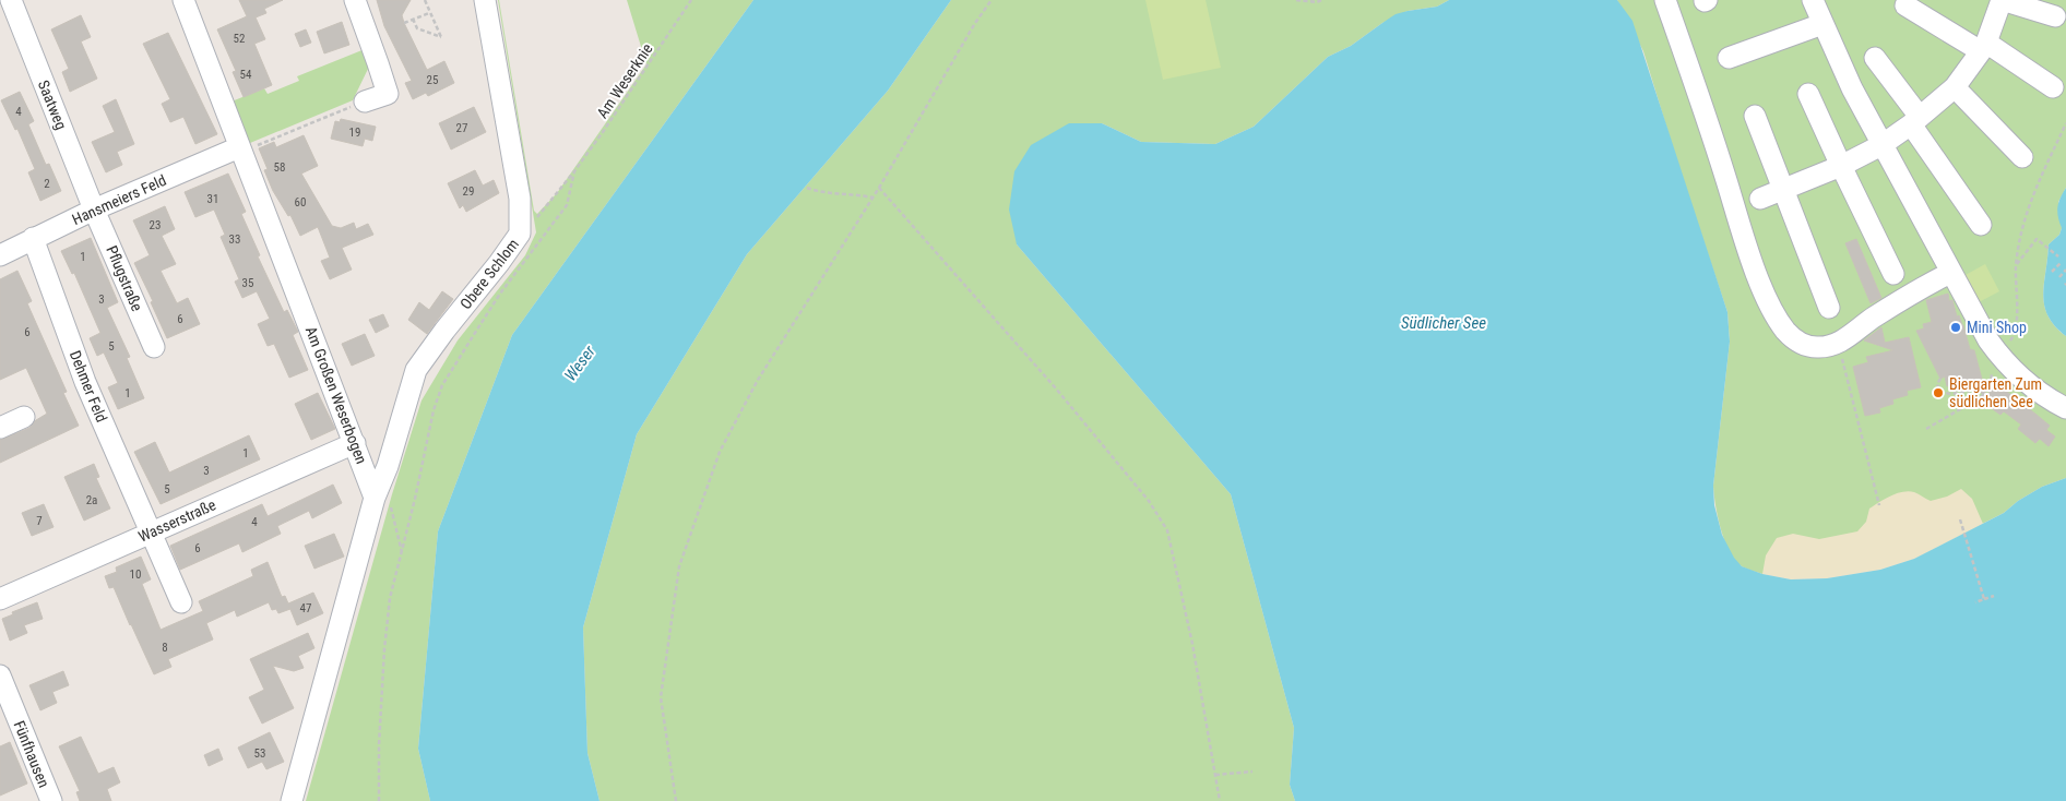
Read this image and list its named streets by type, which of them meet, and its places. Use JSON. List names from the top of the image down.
{
  "streets": {
    "street": [
      "Saatweg",
      "Hansmeiers Feld",
      "Obere Schlom",
      "Pflugstraße",
      "Dehmer Feld",
      "Am Großen Weserbogen",
      "Wasserstraße",
      "Fünfhausen"
    ],
    "path": ["Am Weserknie"]
  },
  "crossings": [
    ["Am Weserknie", "Obere Schlom"],
    ["Saatweg", "Hansmeiers Feld"],
    ["Saatweg", "Pflugstraße"],
    ["Hansmeiers Feld", "Pflugstraße"],
    ["Hansmeiers Feld", "Dehmer Feld"],
    ["Hansmeiers Feld", "Am Großen Weserbogen"],
    ["Obere Schlom", "Am Großen Weserbogen"],
    ["Dehmer Feld", "Wasserstraße"],
    ["Am Großen Weserbogen", "Wasserstraße"]
  ],
  "water": ["Südlicher See", "Weser"],
  "places": ["Mini Shop", "Biergarten Zum südlichen See"],
  "house_numbers": [
    "52",
    "54",
    "25",
    "4",
    "27",
    "19",
    "58",
    "2",
    "29",
    "31",
    "60",
    "23",
    "33",
    "1",
    "35",
    "3",
    "6",
    "6",
    "5",
    "1",
    "1",
    "3",
    "5",
    "2a",
    "7",
    "4",
    "6",
    "10",
    "47",
    "8",
    "53"
  ]
}
